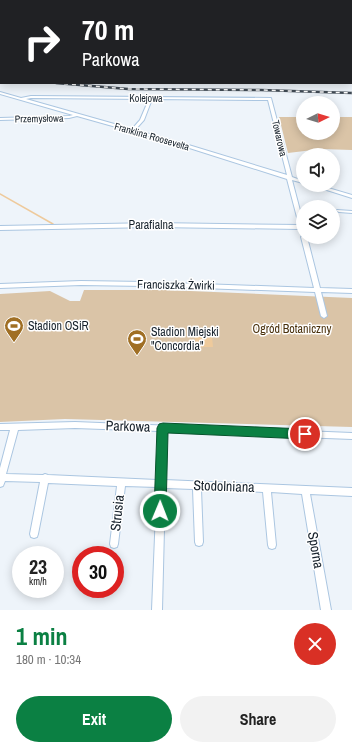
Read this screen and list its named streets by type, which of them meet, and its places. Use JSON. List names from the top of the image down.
{
  "streets": {
    "street": [
      "Kolejowa",
      "Przemysłowa",
      "Franklina Roosevelta",
      "Towarowa",
      "Parafialna",
      "Franciszka Żwirki",
      "Parkowa",
      "Stodolniana",
      "Strusia",
      "Sporna"
    ]
  },
  "crossings": [
    ["Kolejowa", "Franklina Roosevelta"],
    ["Kolejowa", "Towarowa"],
    ["Przemysłowa", "Franklina Roosevelta"],
    ["Franklina Roosevelta", "Towarowa"],
    ["Stodolniana", "Strusia"],
    ["Stodolniana", "Sporna"]
  ],
  "parks": ["Ogród Botaniczny"],
  "places": {
    "sports": ["Stadion OSiR", "Stadion Miejski \"Concordia\""]
  },
  "north": "right",
  "page": {
    "turn": ["70 m", "Parkowa"],
    "speed": "23 km/h",
    "limit": "30",
    "heading": ["1 min", "180 m · 10:34"],
    "buttons": ["Exit", "Share"]
  }
}
